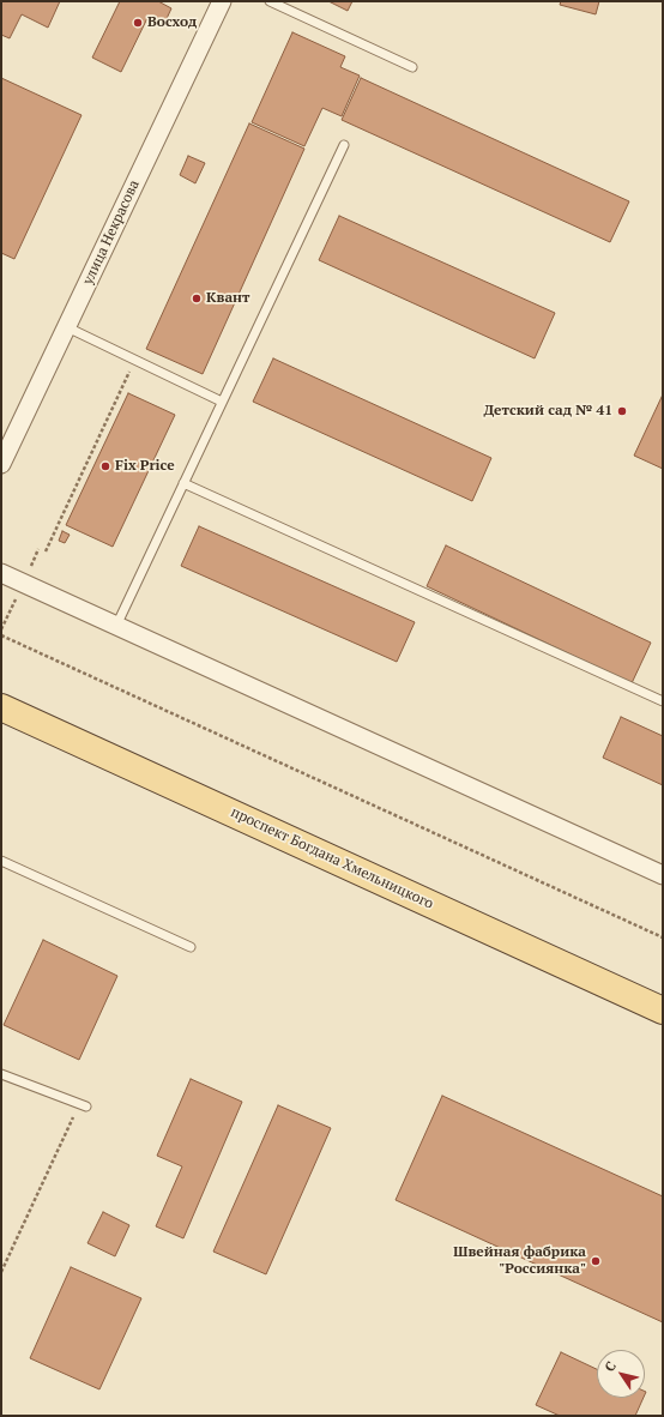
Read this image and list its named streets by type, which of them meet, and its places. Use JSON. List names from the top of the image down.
{
  "streets": {
    "main road": ["проспект Богдана Хмельницкого"],
    "street": ["улица Некрасова"]
  },
  "places": [
    "Восход",
    "Квант",
    "Детский сад № 41",
    "Fix Price",
    "Швейная фабрика \"Россиянка\""
  ],
  "north": "top left"
}
